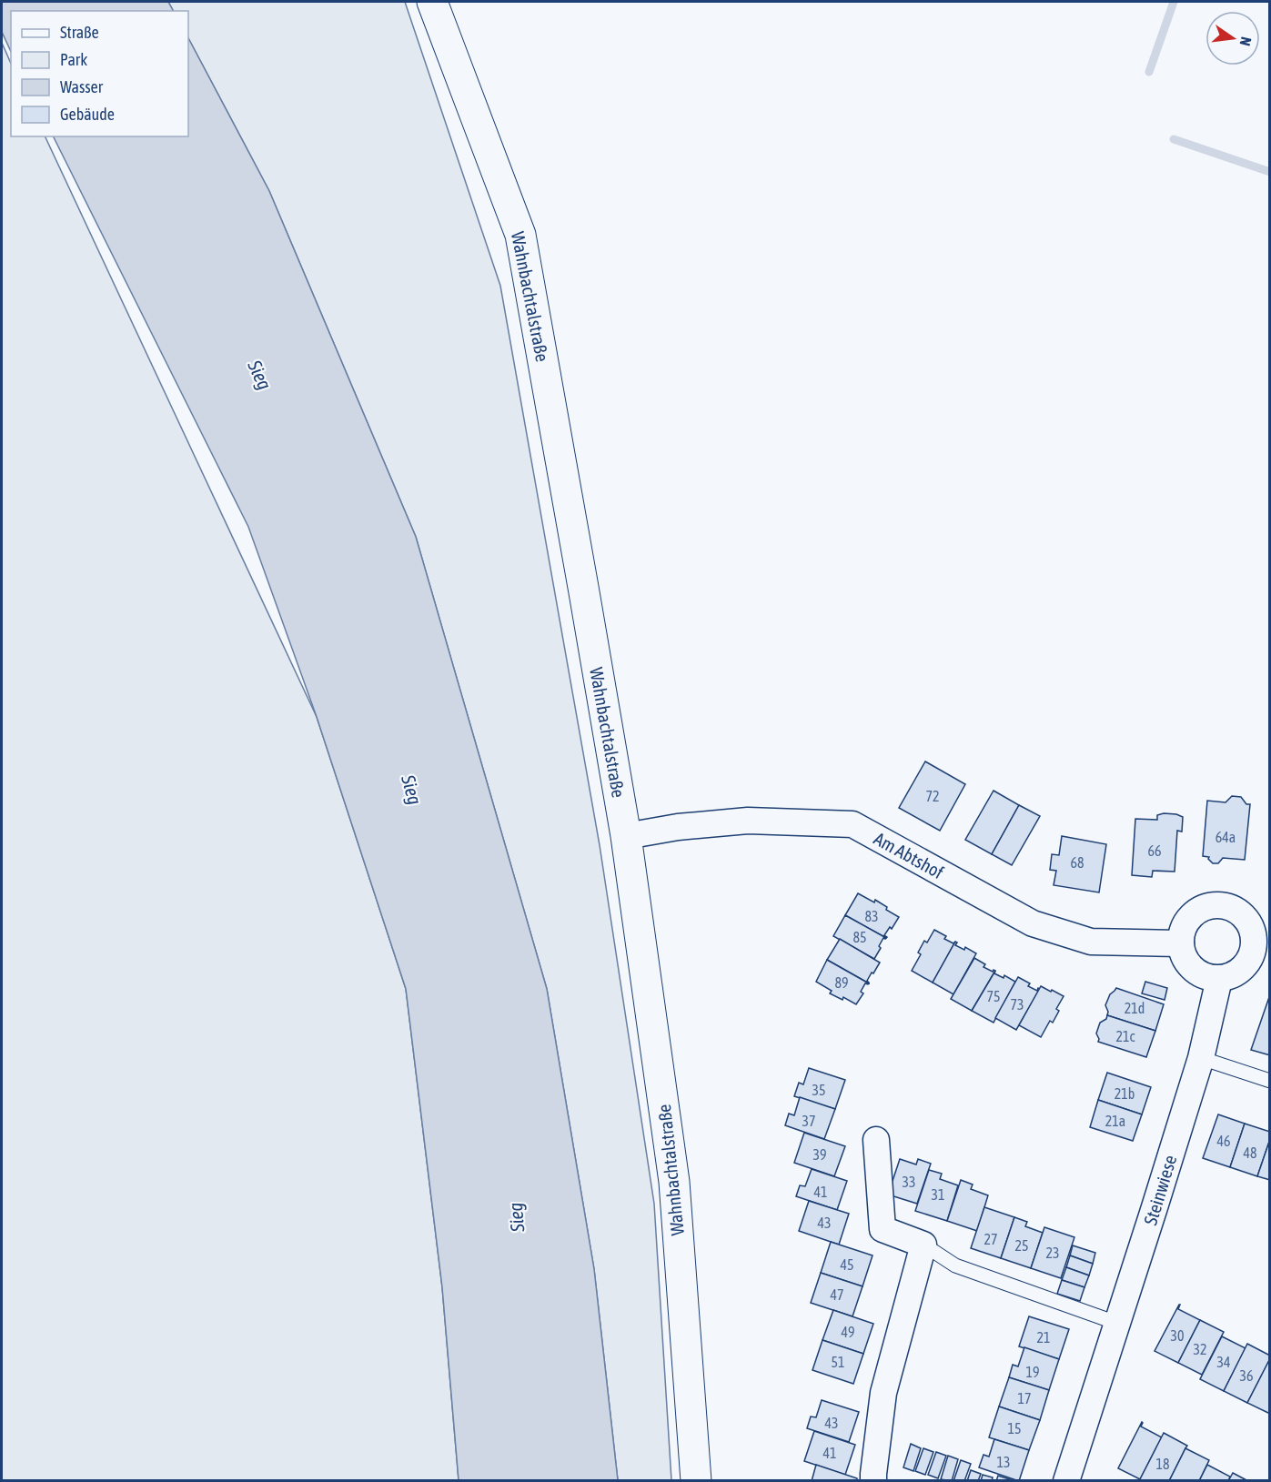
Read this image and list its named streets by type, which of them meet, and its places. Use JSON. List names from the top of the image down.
{
  "streets": {
    "main road": ["Wahnbachtalstraße"],
    "street": ["Am Abtshof", "Steinwiese"]
  },
  "crossings": [
    ["Wahnbachtalstraße", "Am Abtshof"],
    ["Am Abtshof", "Steinwiese"]
  ],
  "water": ["Sieg"],
  "house_numbers": [
    "72",
    "64a",
    "66",
    "68",
    "83",
    "85",
    "89",
    "75",
    "73",
    "21d",
    "21c",
    "35",
    "21b",
    "37",
    "21a",
    "46",
    "48",
    "39",
    "33",
    "41",
    "31",
    "43",
    "27",
    "25",
    "23",
    "45",
    "47",
    "49",
    "30",
    "21",
    "32",
    "51",
    "34",
    "19",
    "36",
    "17",
    "43",
    "15",
    "41",
    "13",
    "18"
  ],
  "legend": [
    "Straße",
    "Park",
    "Wasser",
    "Gebäude"
  ],
  "north": "right"
}
